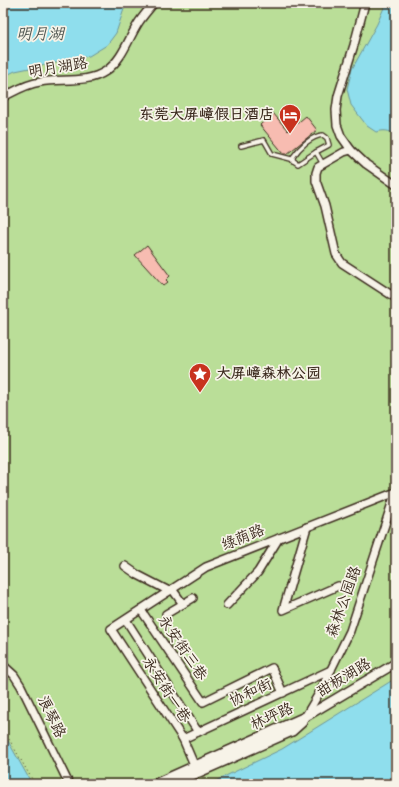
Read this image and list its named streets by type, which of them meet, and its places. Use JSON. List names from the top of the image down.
{
  "streets": {
    "main road": ["林坪路"],
    "street": [
      "明月湖路",
      "绿荫路",
      "森林公园路",
      "永安街三巷",
      "甜板湖路",
      "永安街一巷",
      "协和街",
      "浪琴路"
    ]
  },
  "crossings": [
    ["绿荫路", "森林公园路"],
    ["绿荫路", "永安街三巷"],
    ["绿荫路", "永安街一巷"],
    ["森林公园路", "甜板湖路"],
    ["森林公园路", "协和街"],
    ["森林公园路", "林坪路"],
    ["永安街三巷", "协和街"],
    ["甜板湖路", "林坪路"],
    ["永安街一巷", "协和街"],
    ["永安街一巷", "林坪路"]
  ],
  "water": ["明月湖"],
  "places": {
    "hotel": ["东莞大屏嶂假日酒店"],
    "place": ["大屏嶂森林公园"]
  }
}
